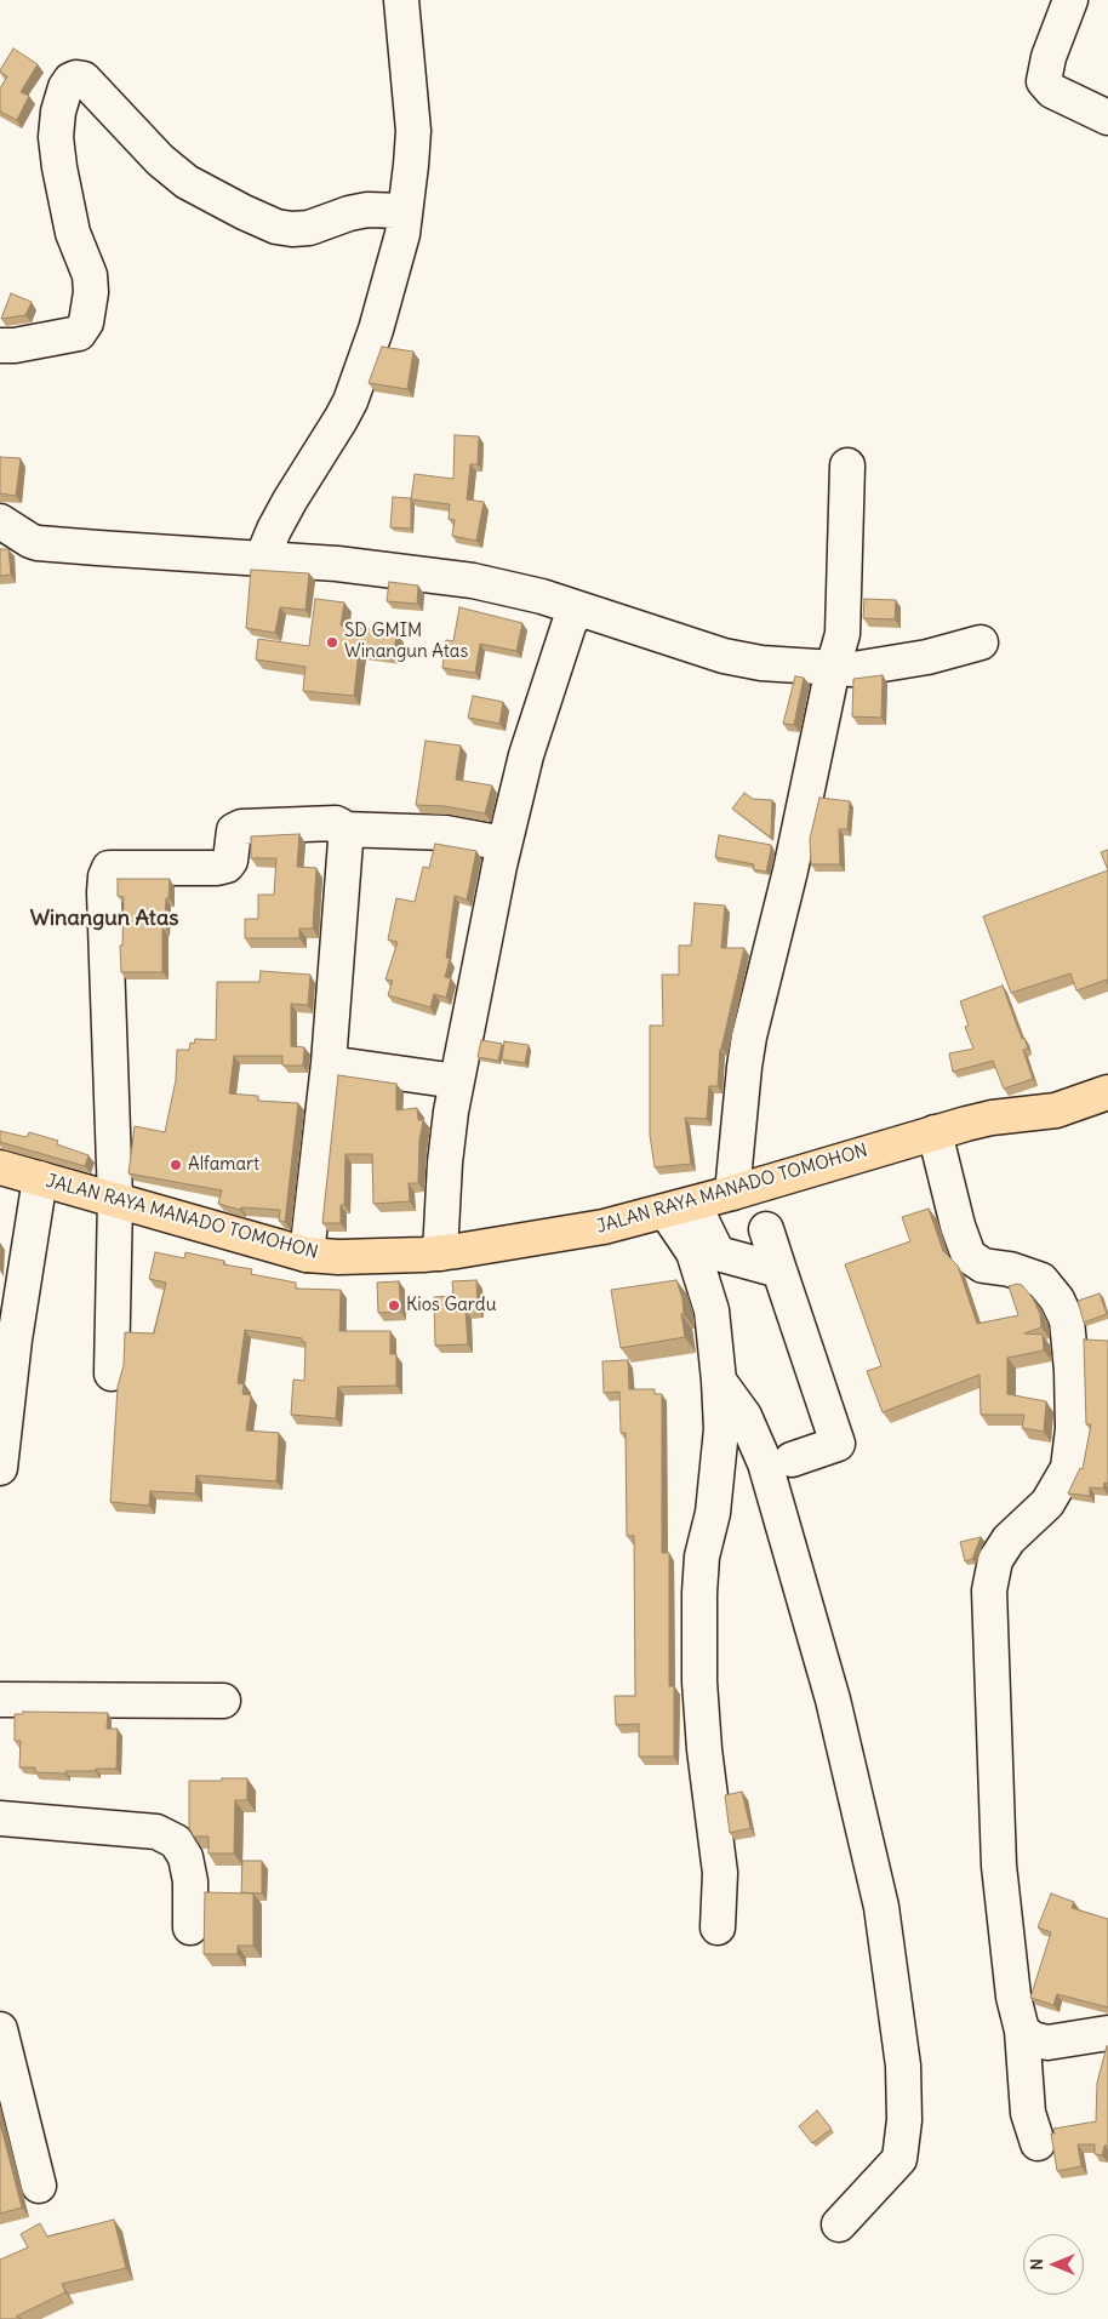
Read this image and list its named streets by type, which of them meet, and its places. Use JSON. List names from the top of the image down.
{
  "streets": {
    "highway": ["JALAN RAYA MANADO TOMOHON"]
  },
  "districts": ["Winangun Atas"],
  "places": ["SD GMIM Winangun Atas", "Alfamart", "Kios Gardu"],
  "north": "left"
}
